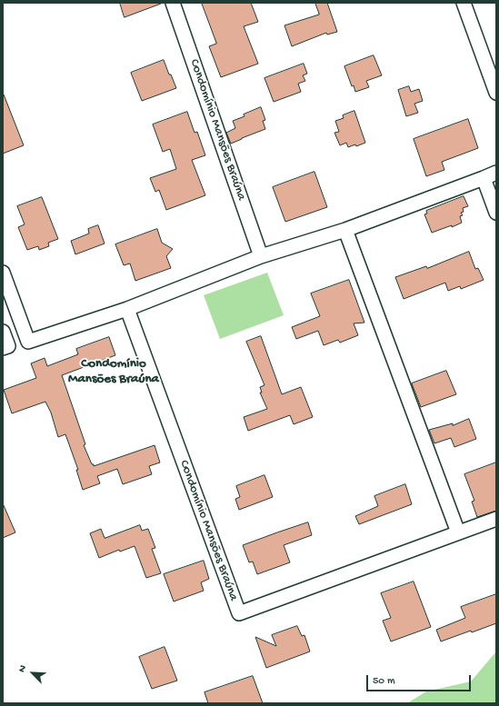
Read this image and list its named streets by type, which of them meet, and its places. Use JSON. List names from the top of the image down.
{
  "streets": {
    "street": ["Condomínio Mansões Braúna"]
  },
  "districts": ["Condomínio Mansões Braúna"],
  "scale_bar": "50 m",
  "north": "top left"
}
